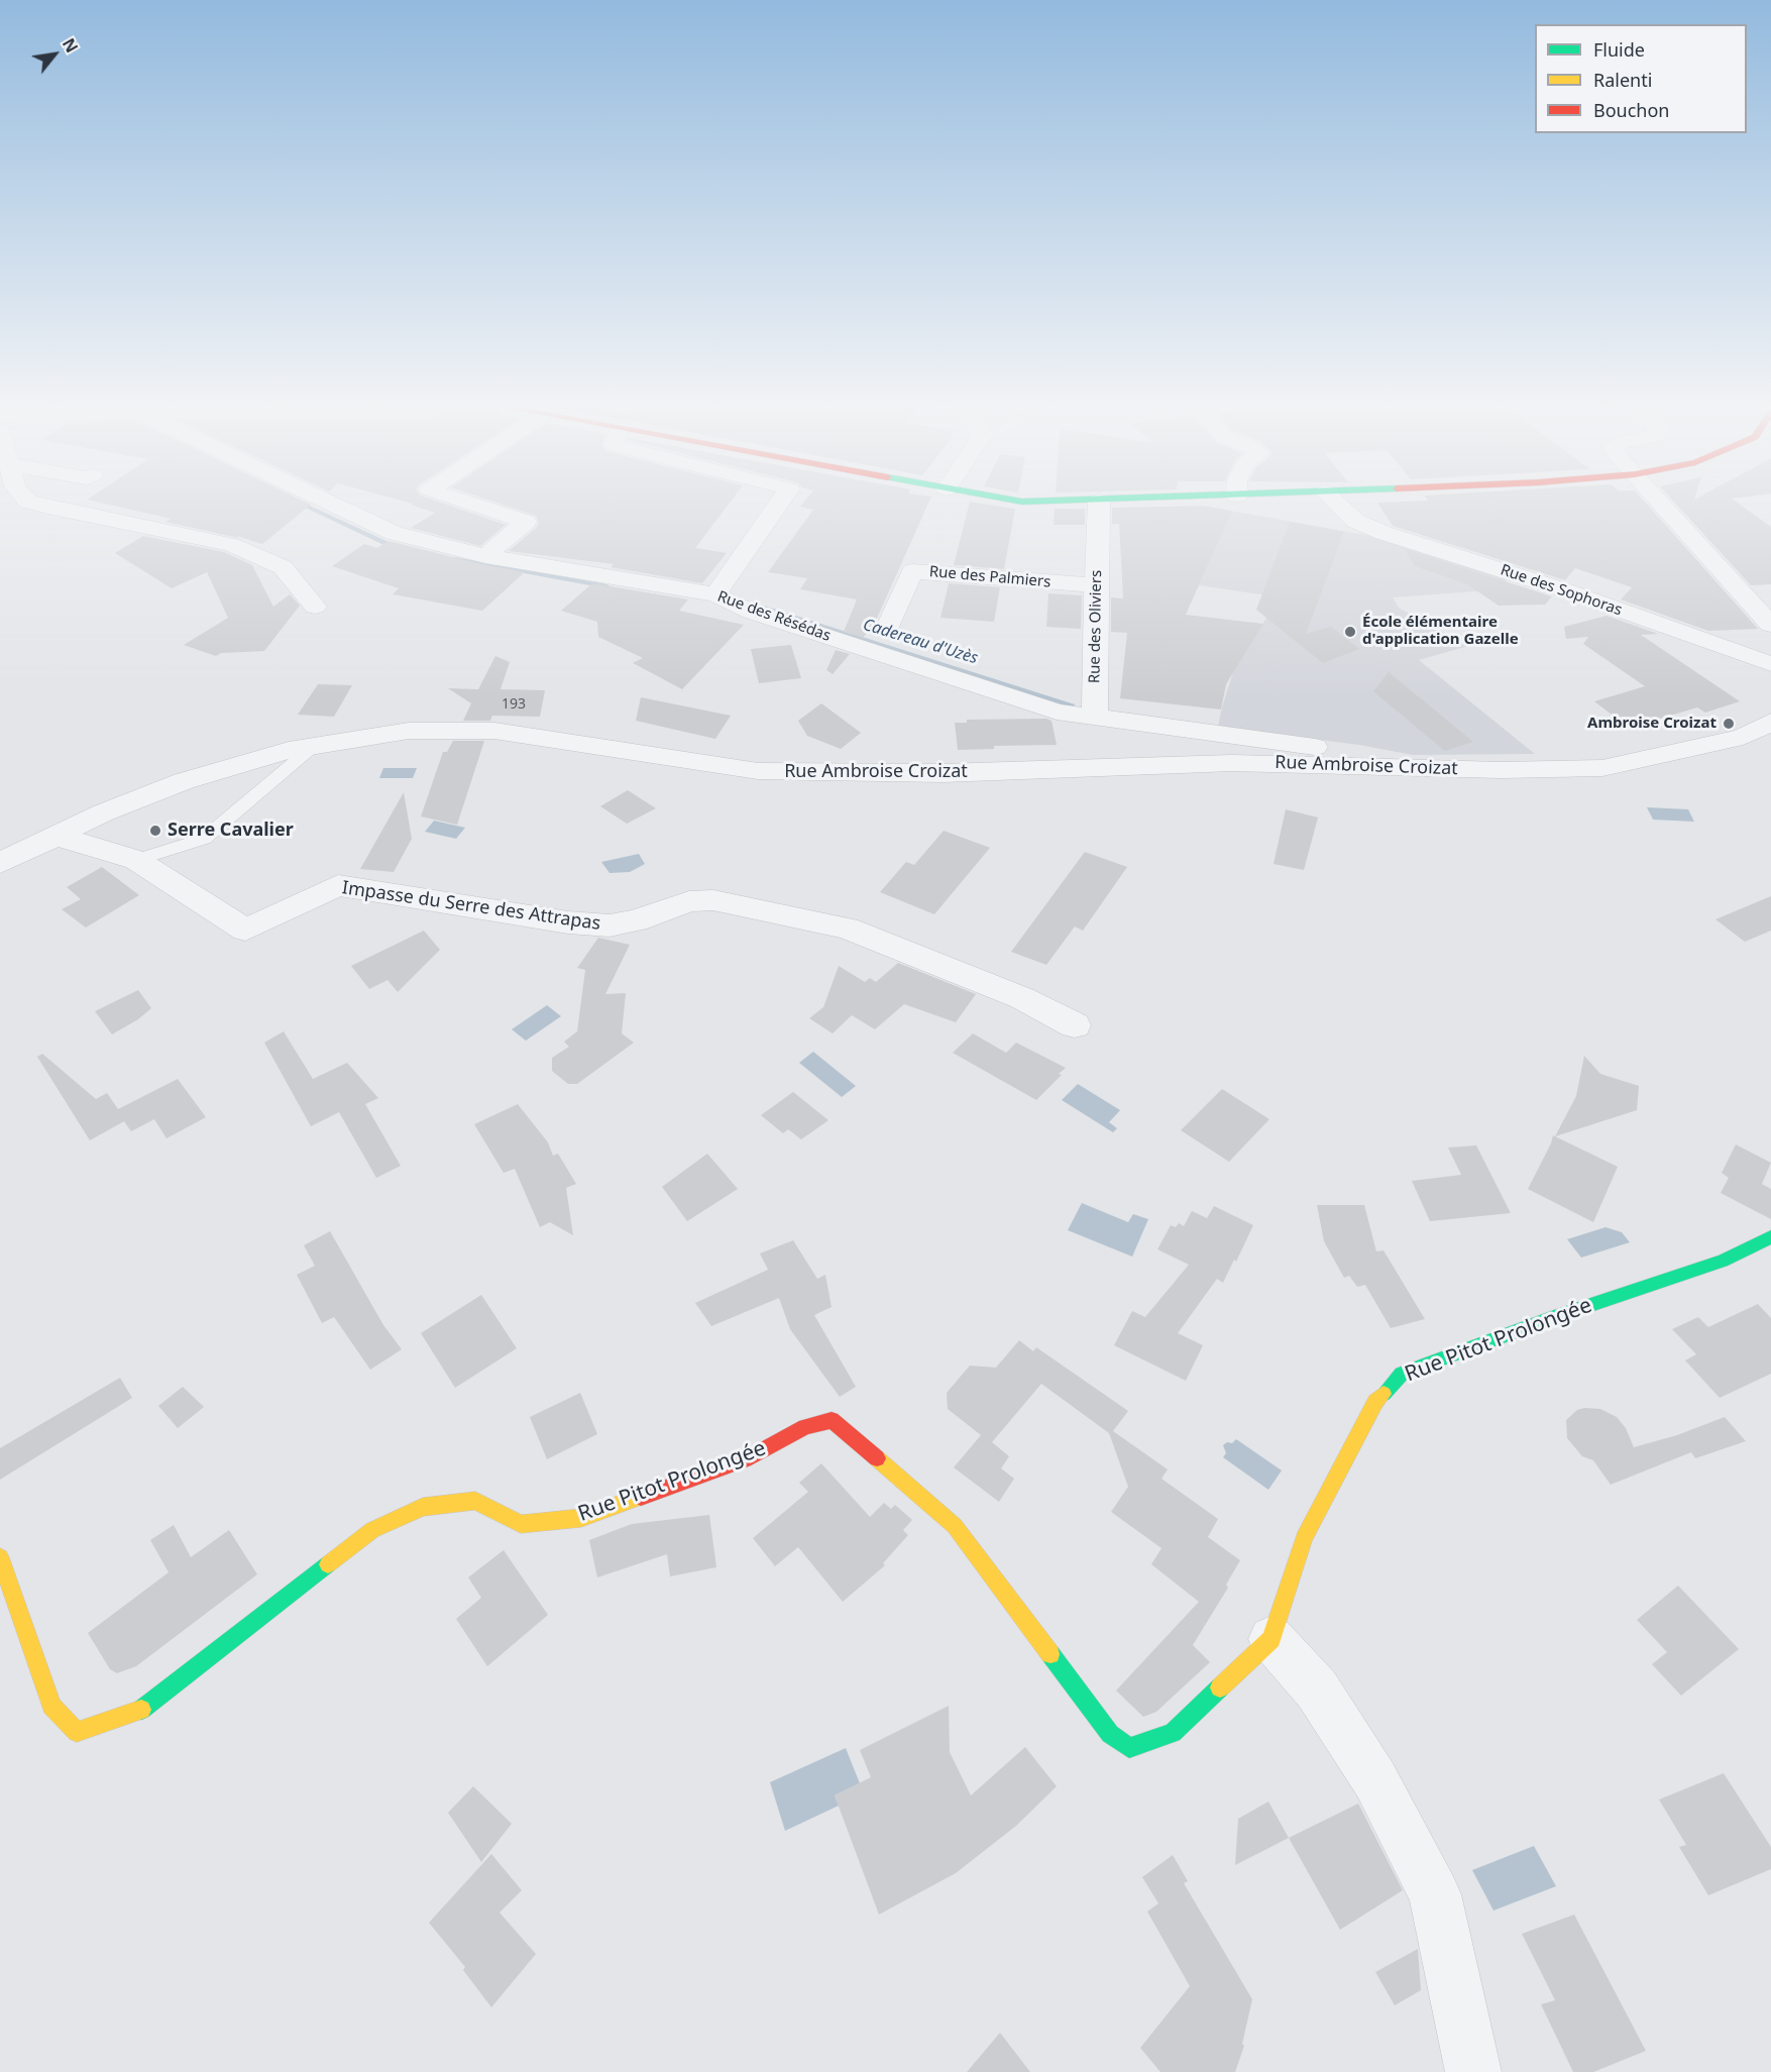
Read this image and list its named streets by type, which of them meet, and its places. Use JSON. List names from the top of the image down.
{
  "streets": {
    "main road": ["Rue Pitot Prolongée"],
    "street": [
      "Rue des Palmiers",
      "Rue des Sophoras",
      "Rue des Résédas",
      "Rue des Oliviers",
      "Rue Ambroise Croizat",
      "Impasse du Serre des Attrapas"
    ]
  },
  "crossings": [
    ["Rue des Palmiers", "Rue des Oliviers"],
    ["Rue des Résédas", "Rue des Oliviers"],
    ["Rue des Résédas", "Rue Ambroise Croizat"],
    ["Rue Ambroise Croizat", "Impasse du Serre des Attrapas"]
  ],
  "water": ["Cadereau d'Uzès"],
  "places": ["École élémentaire d'application Gazelle", "Ambroise Croizat", "Serre Cavalier"],
  "house_numbers": ["193"],
  "legend": ["Fluide", "Ralenti", "Bouchon"],
  "north": "top right"
}
